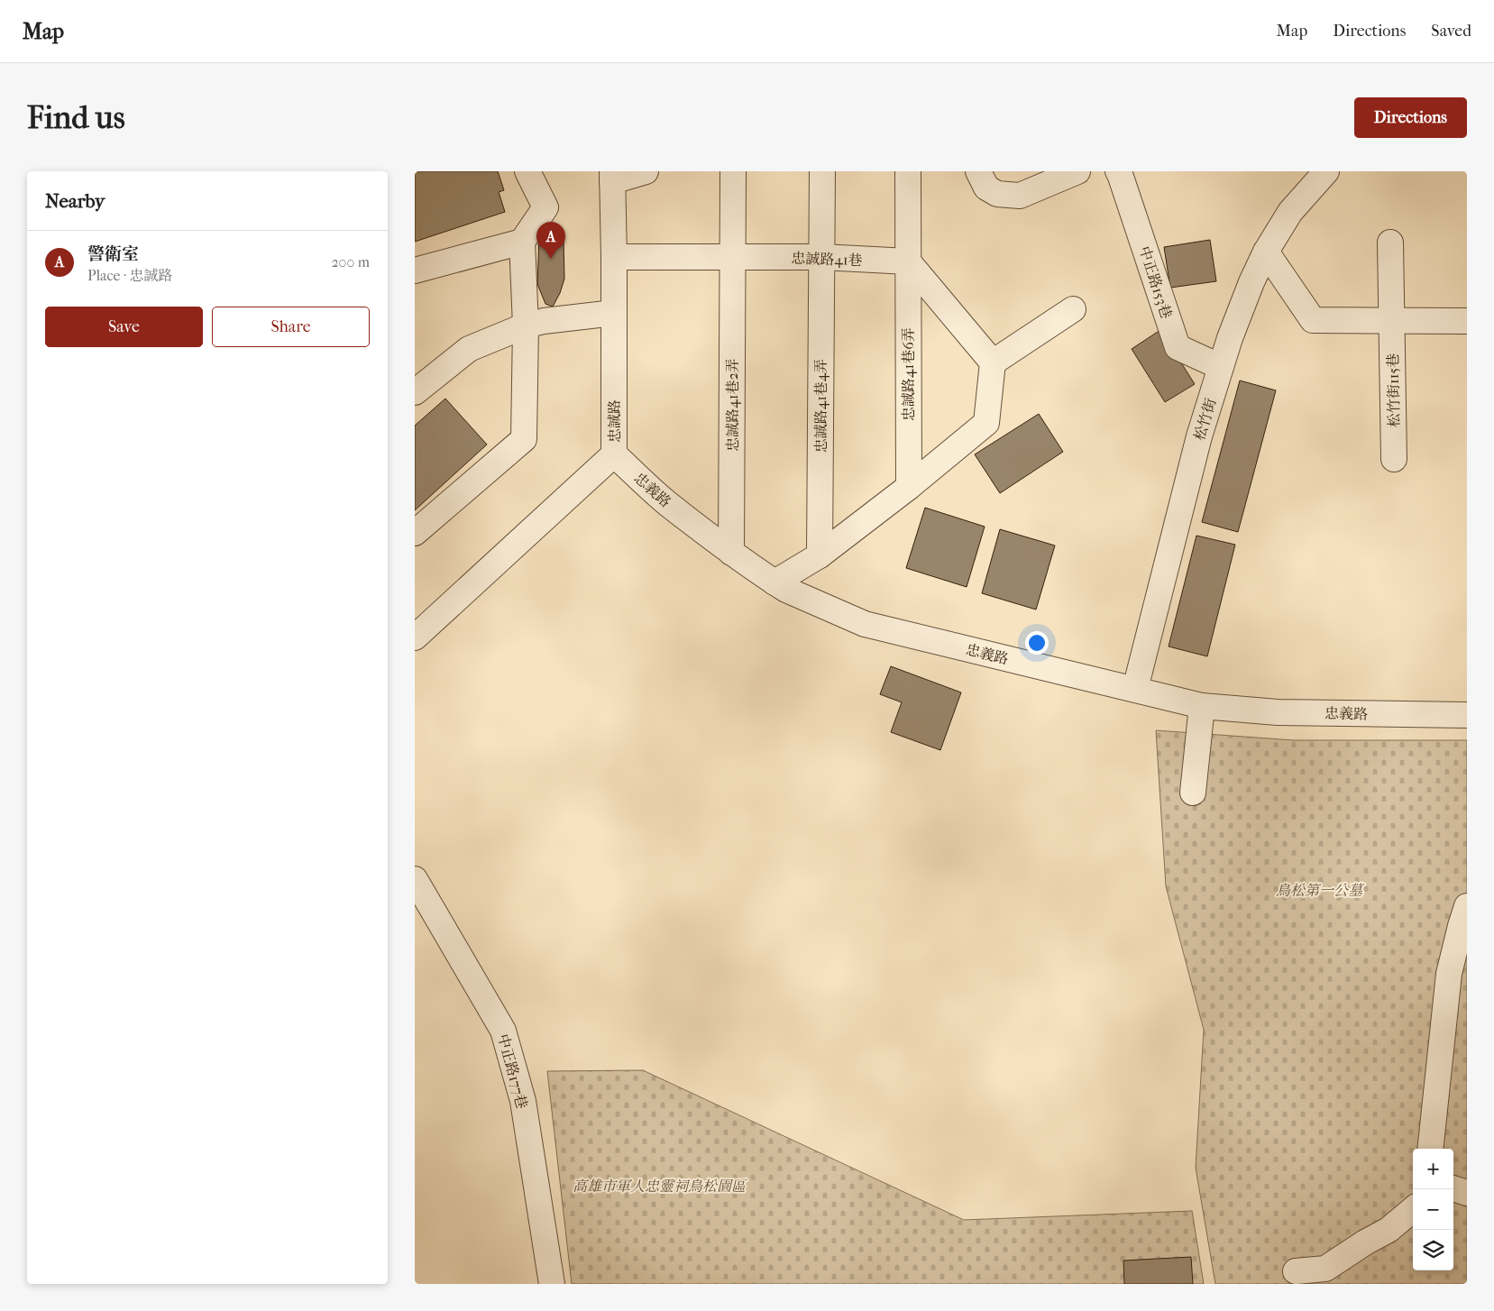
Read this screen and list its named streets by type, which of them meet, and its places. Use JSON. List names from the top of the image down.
{
  "streets": {
    "street": [
      "忠誠路41巷",
      "中正路153巷",
      "忠誠路41巷6弄",
      "松竹街115巷",
      "忠誠路41巷2弄",
      "忠誠路41巷4弄",
      "松竹街",
      "忠誠路",
      "忠義路",
      "中正路177巷"
    ]
  },
  "crossings": [
    ["忠誠路41巷", "忠誠路41巷6弄"],
    ["忠誠路41巷", "忠誠路41巷2弄"],
    ["忠誠路41巷", "忠誠路41巷4弄"],
    ["忠誠路41巷", "忠誠路"],
    ["中正路153巷", "松竹街"],
    ["忠誠路41巷2弄", "忠義路"],
    ["松竹街", "忠義路"],
    ["忠誠路", "忠義路"]
  ],
  "parks": ["鳥松第一公墓", "高雄市軍人忠靈祠鳥松園區"],
  "page": {
    "header": "Map",
    "nav": ["Map", "Directions", "Saved"],
    "buttons": [
      "Directions",
      ["Save", "Share"]
    ],
    "title": "Find us",
    "heading": "Nearby",
    "pins": "A",
    "list": [
      {
        "mark": "A",
        "name": "警衛室",
        "note": "Place · 忠誠路",
        "value": "200 m"
      }
    ],
    "map_buttons": ["+", "−"]
  }
}
